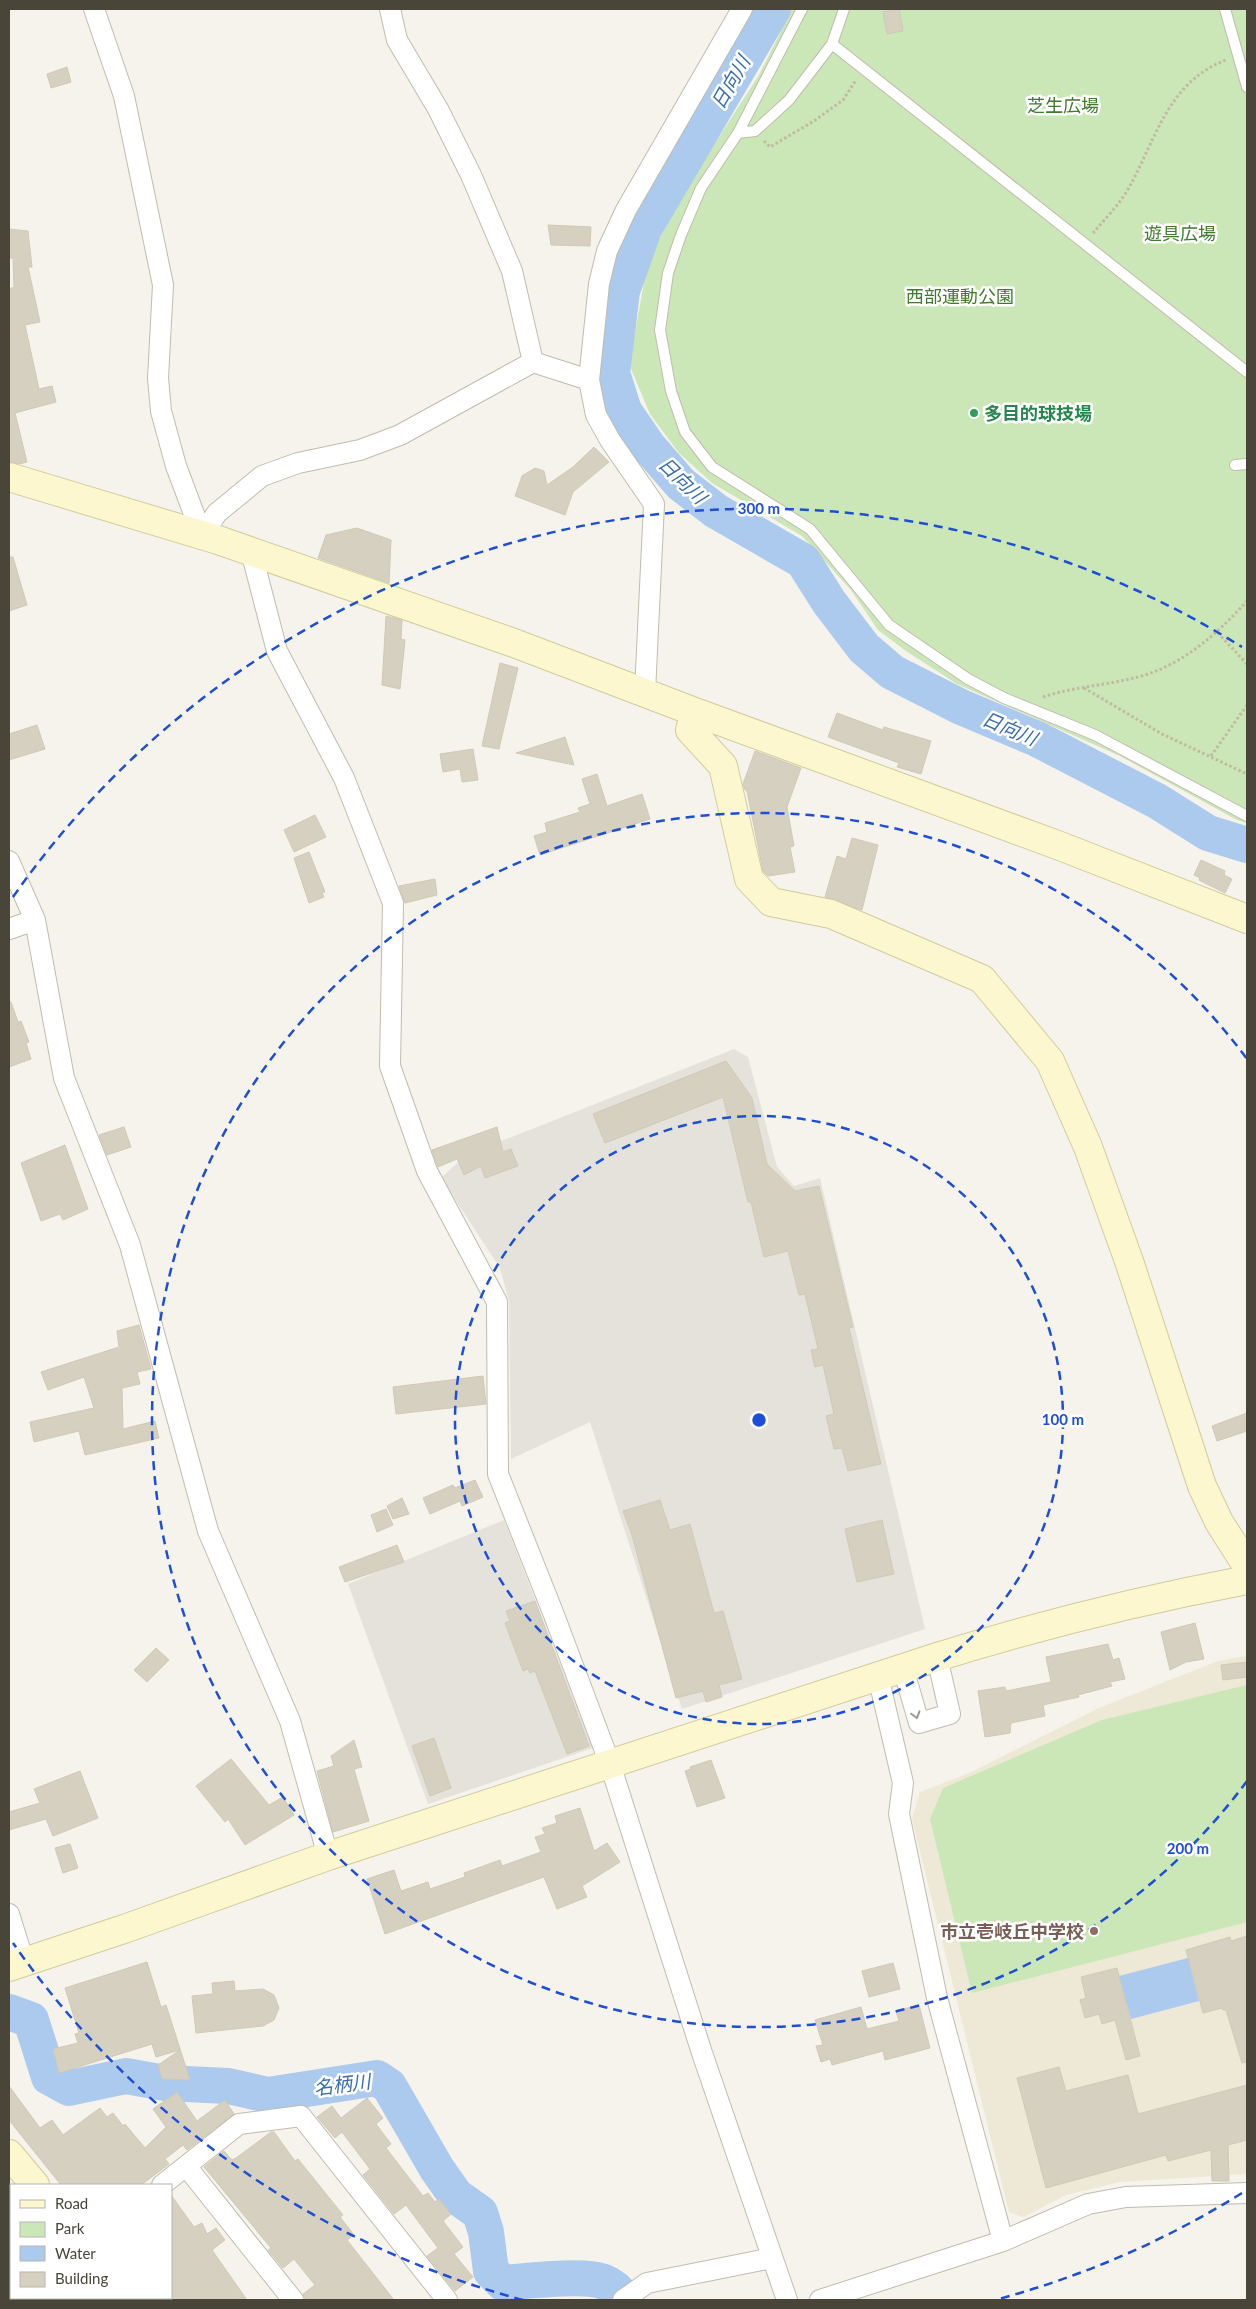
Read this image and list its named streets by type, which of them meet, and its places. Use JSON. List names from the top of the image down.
{
  "water": ["日向川", "名柄川"],
  "parks": ["芝生広場", "遊具広場", "西部運動公園"],
  "places": ["多目的球技場", "市立壱岐丘中学校"],
  "legend": [
    "Road",
    "Park",
    "Water",
    "Building"
  ],
  "rings": ["300 m", "100 m", "200 m"]
}
